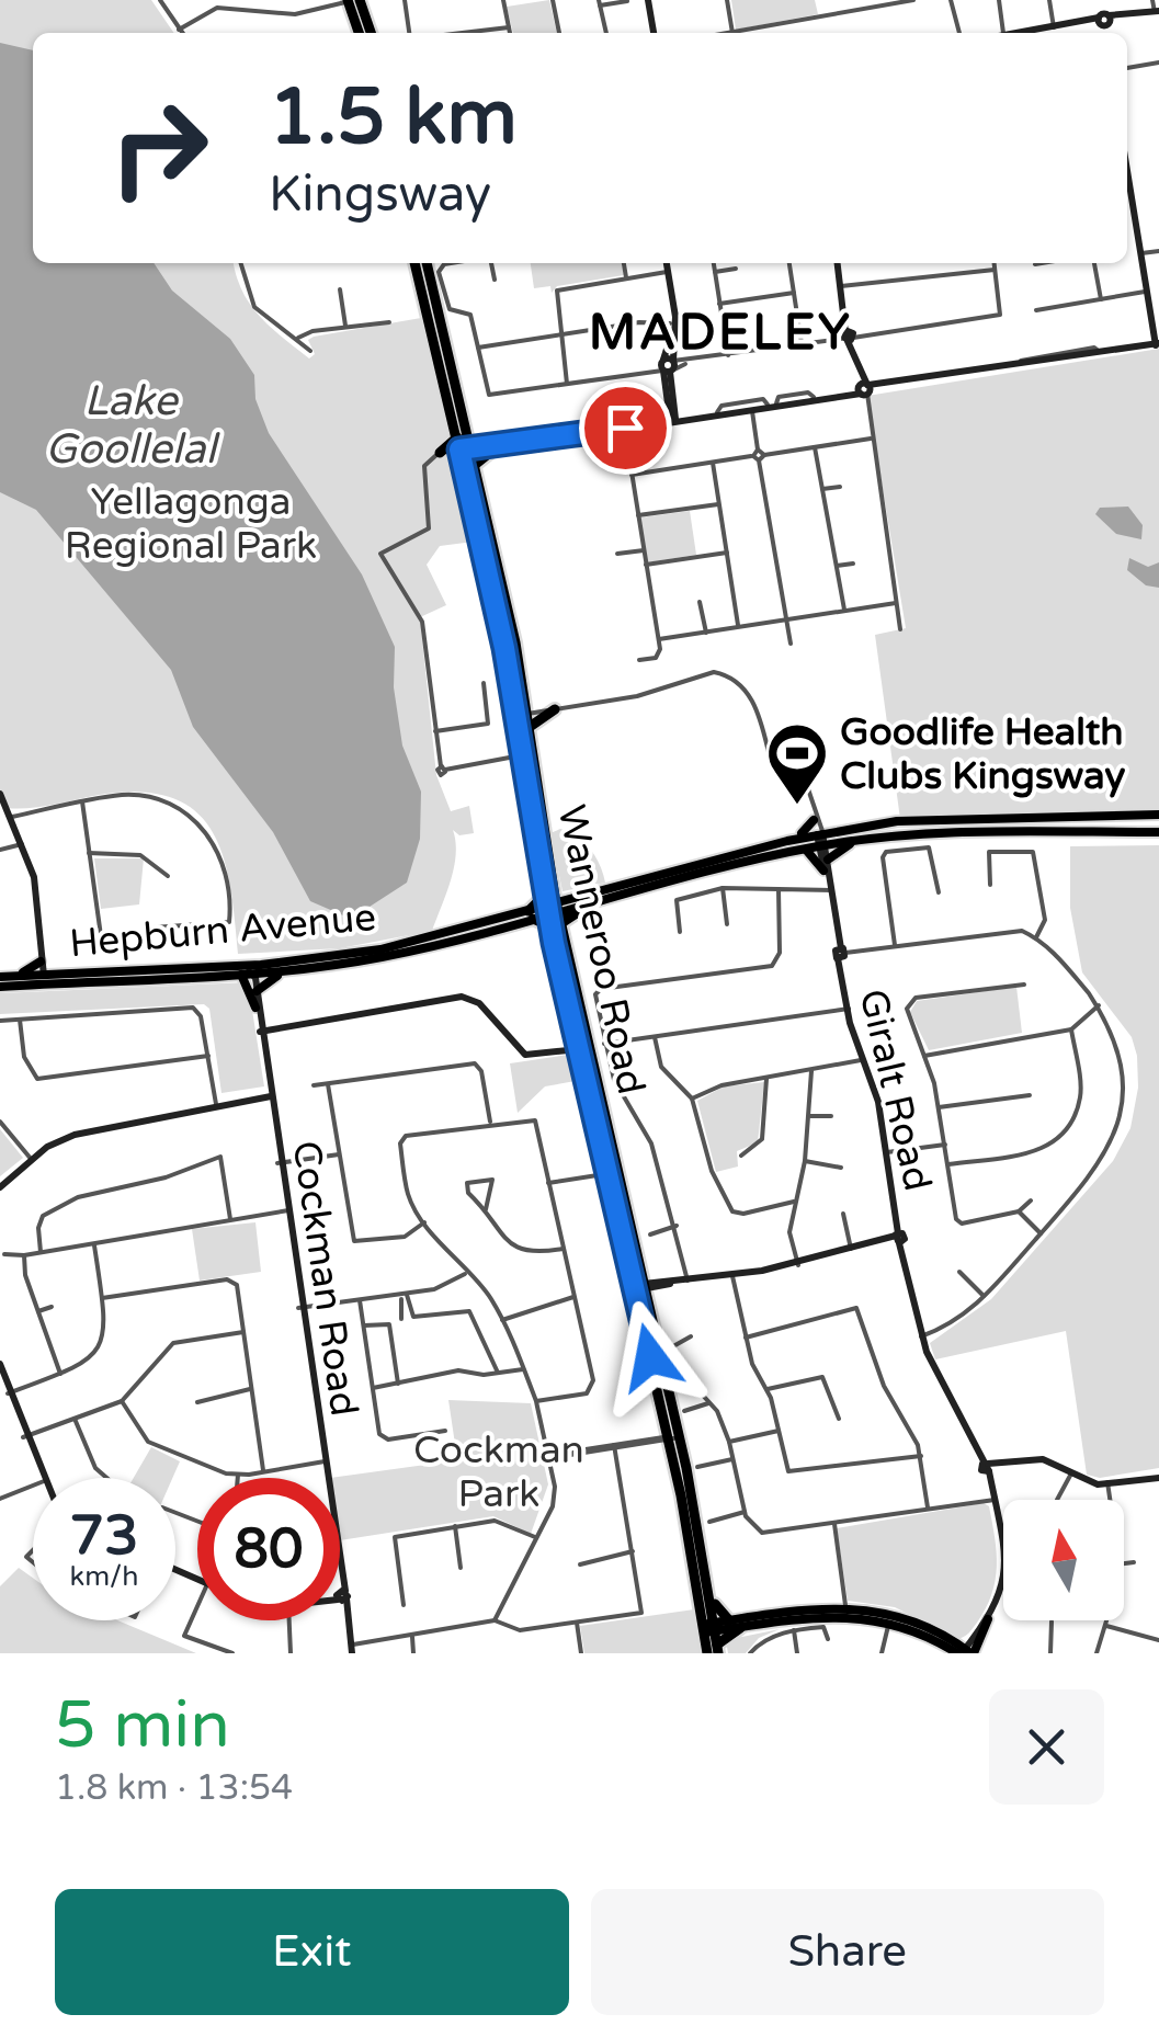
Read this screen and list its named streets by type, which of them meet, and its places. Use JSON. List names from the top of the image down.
{
  "streets": {
    "highway": ["Wanneroo Road"],
    "main road": ["Hepburn Avenue"],
    "street": ["Giralt Road", "Cockman Road"]
  },
  "crossings": [
    ["Hepburn Avenue", "Wanneroo Road"],
    ["Hepburn Avenue", "Giralt Road"],
    ["Hepburn Avenue", "Cockman Road"],
    ["Wanneroo Road", "Giralt Road"]
  ],
  "districts": ["MADELEY"],
  "water": ["Lake Goollelal"],
  "parks": ["Yellagonga Regional Park", "Cockman Park"],
  "places": {
    "sports": ["Goodlife Health Clubs Kingsway"]
  },
  "north": "top",
  "page": {
    "turn": ["1.5 km", "Kingsway"],
    "speed": "73 km/h",
    "limit": "80",
    "heading": ["5 min", "1.8 km · 13:54"],
    "buttons": ["Exit", "Share"]
  }
}
